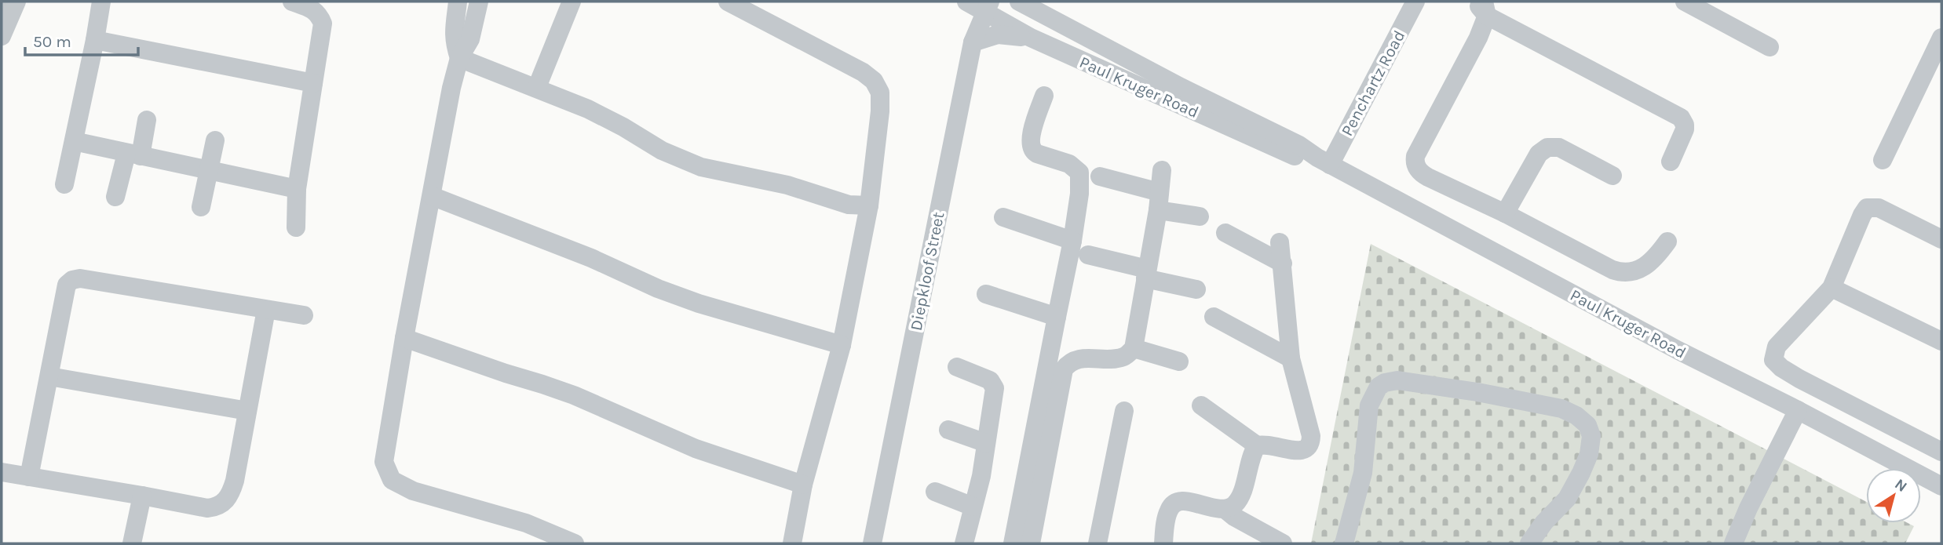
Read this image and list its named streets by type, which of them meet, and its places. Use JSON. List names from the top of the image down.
{
  "streets": {
    "street": ["Penchartz Road", "Paul Kruger Road", "Diepkloof Street"]
  },
  "crossings": [
    ["Penchartz Road", "Paul Kruger Road"],
    ["Paul Kruger Road", "Diepkloof Street"]
  ],
  "scale_bar": "50 m",
  "north": "top right"
}
